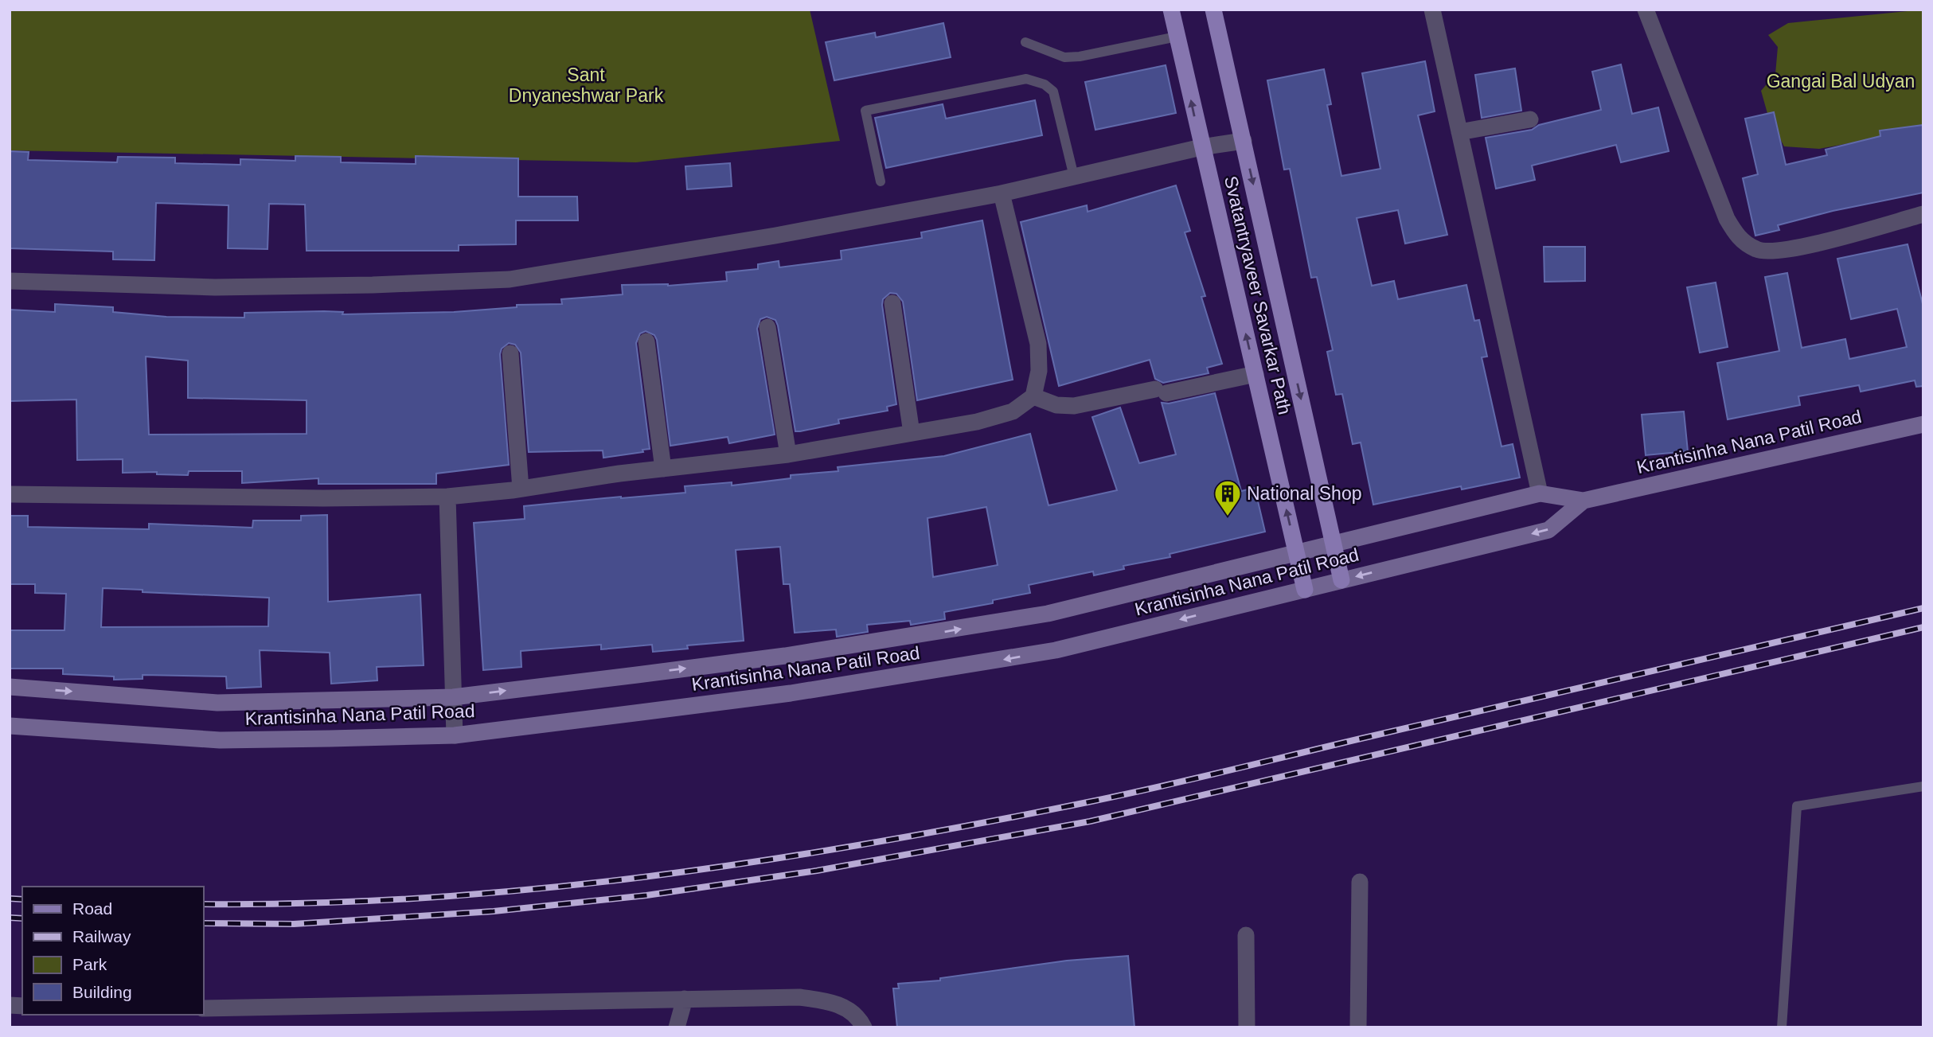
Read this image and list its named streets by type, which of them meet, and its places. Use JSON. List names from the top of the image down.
{
  "streets": {
    "main road": ["Svatantryaveer Savarkar Path", "Krantisinha Nana Patil Road"]
  },
  "crossings": [
    ["Svatantryaveer Savarkar Path", "Krantisinha Nana Patil Road"]
  ],
  "parks": ["Sant Dnyaneshwar Park", "Gangai Bal Udyan"],
  "places": {
    "building": ["National Shop"]
  },
  "legend": [
    "Road",
    "Railway",
    "Park",
    "Building"
  ]
}
